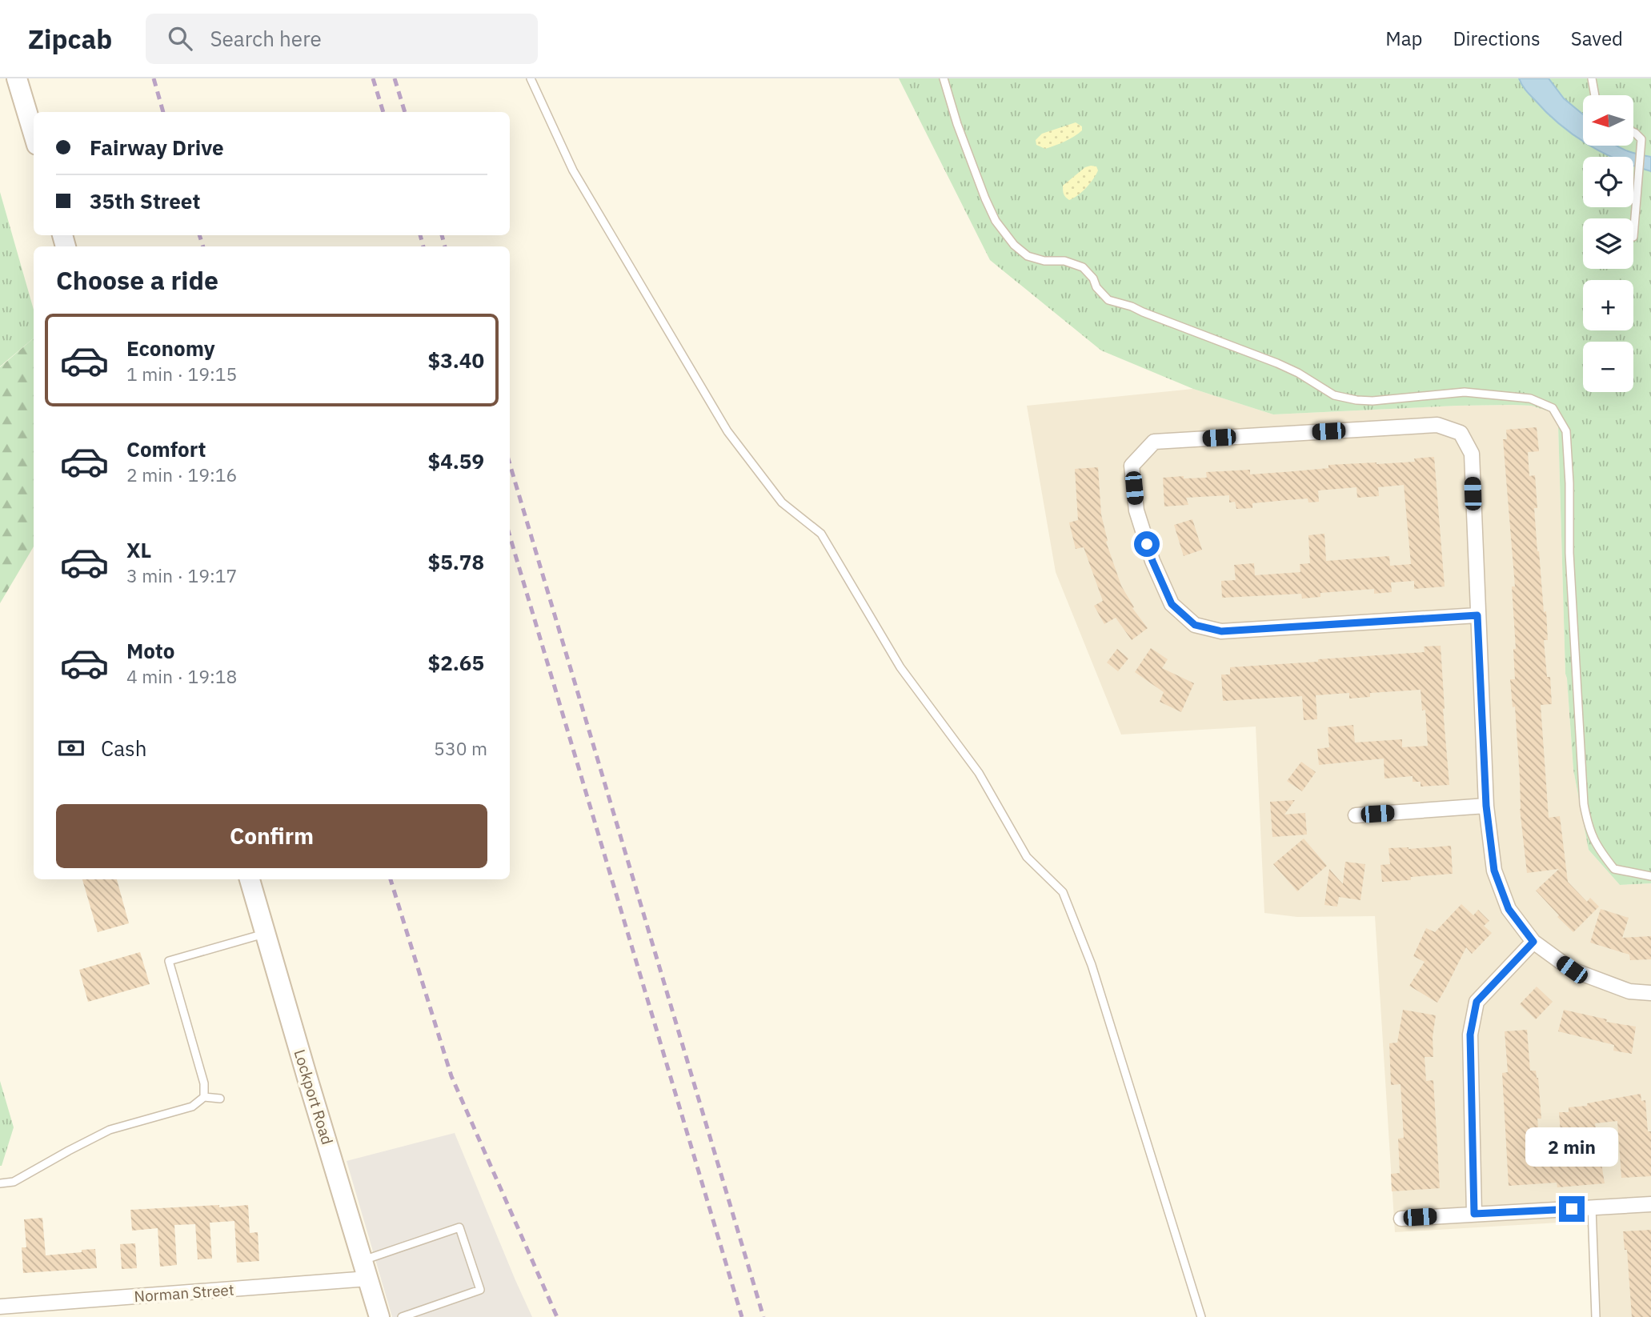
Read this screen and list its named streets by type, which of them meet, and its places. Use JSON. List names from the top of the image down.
{
  "streets": {
    "street": ["Lockport Road", "Norman Street"]
  },
  "crossings": [
    ["Lockport Road", "Norman Street"]
  ],
  "north": "left",
  "page": {
    "header": "Zipcab",
    "search": "Search here",
    "nav": ["Map", "Directions", "Saved"],
    "map_buttons": ["+", "−"],
    "banner": ["Fairway Drive", "35th Street"],
    "heading": "Choose a ride",
    "list": [
      {
        "name": "Economy",
        "note": "1 min · 19:15",
        "value": "$3.40"
      },
      {
        "name": "Comfort",
        "note": "2 min · 19:16",
        "value": "$4.59"
      },
      {
        "name": "XL",
        "note": "3 min · 19:17",
        "value": "$5.78"
      },
      {
        "name": "Moto",
        "note": "4 min · 19:18",
        "value": "$2.65"
      }
    ],
    "pay": ["Cash", "530 m"],
    "buttons": "Confirm",
    "bubble": "2 min"
  }
}
